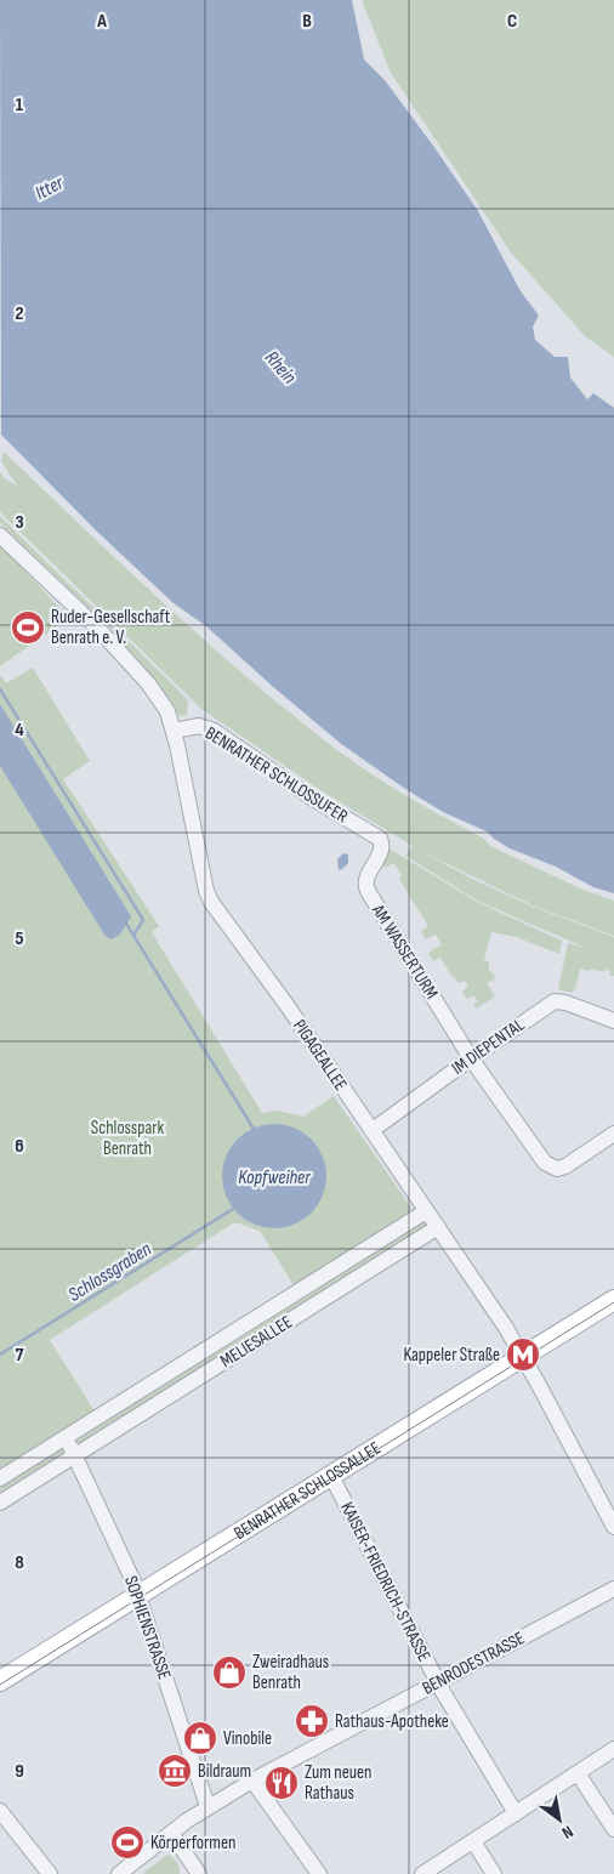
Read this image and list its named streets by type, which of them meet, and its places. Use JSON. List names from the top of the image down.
{
  "streets": {
    "main road": ["BENRATHER SCHLOSSALLEE"],
    "street": [
      "BENRATHER SCHLOSSUFER",
      "AM WASSERTURM",
      "IM DIEPENTAL",
      "PIGAGEALLEE",
      "MELIESALLEE",
      "KAISER-FRIEDRICH-STRASSE",
      "SOPHIENSTRASSE",
      "BENRODESTRASSE"
    ]
  },
  "crossings": [
    ["BENRATHER SCHLOSSUFER", "AM WASSERTURM"],
    ["BENRATHER SCHLOSSUFER", "PIGAGEALLEE"],
    ["AM WASSERTURM", "IM DIEPENTAL"],
    ["IM DIEPENTAL", "PIGAGEALLEE"],
    ["PIGAGEALLEE", "MELIESALLEE"],
    ["PIGAGEALLEE", "BENRATHER SCHLOSSALLEE"],
    ["MELIESALLEE", "SOPHIENSTRASSE"],
    ["BENRATHER SCHLOSSALLEE", "KAISER-FRIEDRICH-STRASSE"],
    ["BENRATHER SCHLOSSALLEE", "SOPHIENSTRASSE"],
    ["KAISER-FRIEDRICH-STRASSE", "BENRODESTRASSE"],
    ["SOPHIENSTRASSE", "BENRODESTRASSE"]
  ],
  "water": [
    "Itter",
    "Rhein",
    "Kopfweiher",
    "Schlossgraben"
  ],
  "parks": ["Schlosspark Benrath"],
  "places": {
    "sports": ["Ruder-Gesellschaft Benrath e. V.", "Körperformen"],
    "metro station": ["Kappeler Straße"],
    "shop": ["Zweiradhaus Benrath", "Vinobile"],
    "pharmacy": ["Rathaus-Apotheke"],
    "museum": ["Bildraum"],
    "restaurant": ["Zum neuen Rathaus"]
  },
  "north": "bottom right",
  "grid": {
    "columns": ["A", "B", "C"],
    "rows": [
      "1",
      "2",
      "3",
      "4",
      "5",
      "6",
      "7",
      "8",
      "9"
    ]
  }
}
